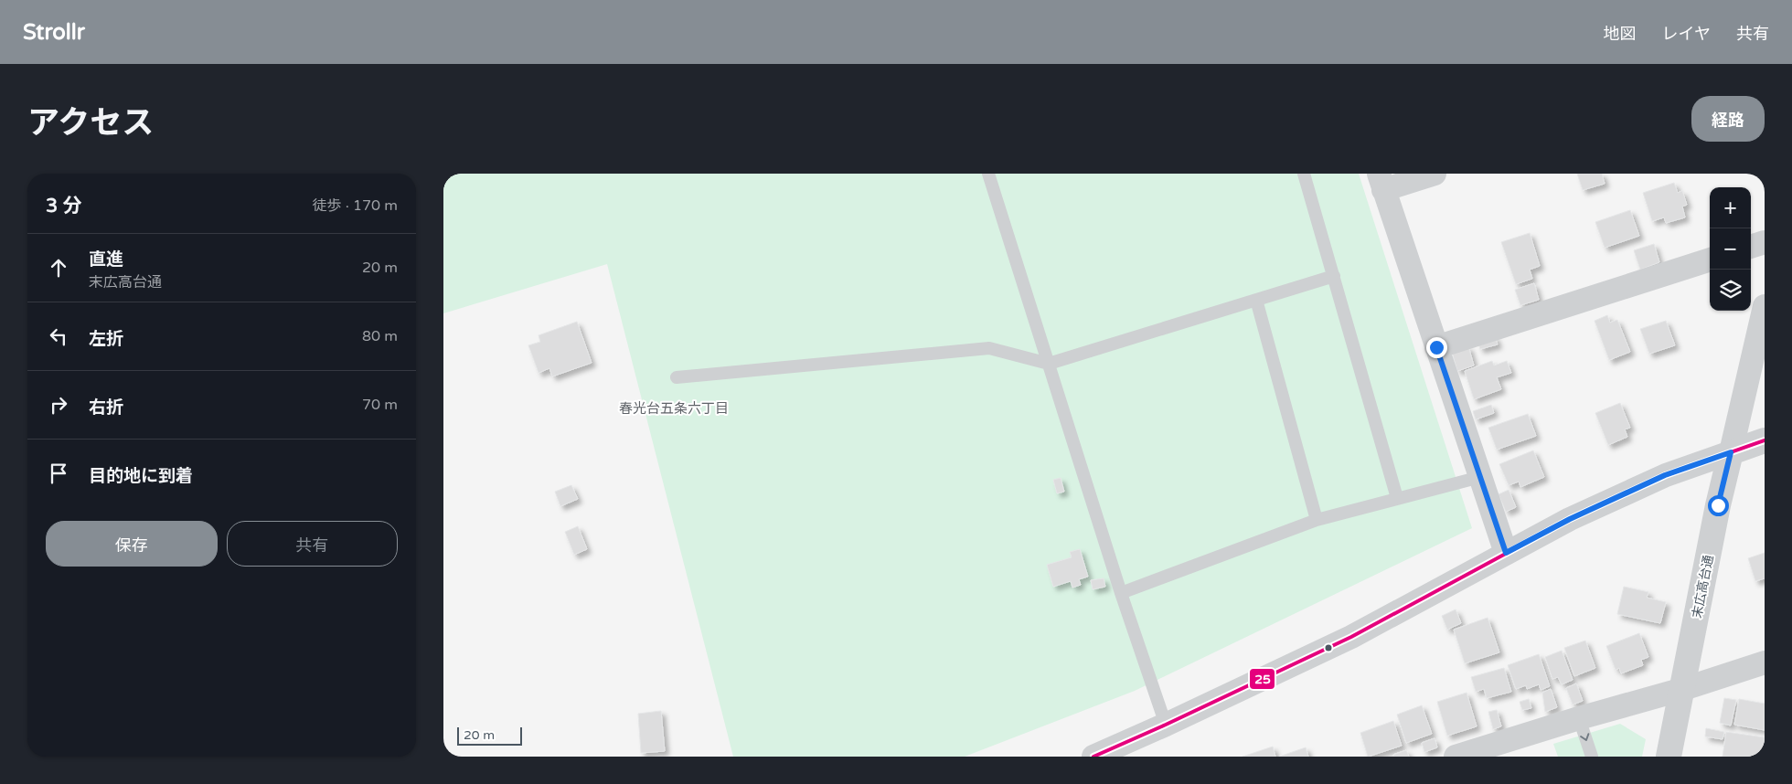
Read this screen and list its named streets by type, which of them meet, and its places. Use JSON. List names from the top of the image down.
{
  "streets": {
    "street": ["末広高台通"]
  },
  "districts": ["春光台五条六丁目"],
  "lines": ["transit line 25"],
  "scale_bar": "20 m",
  "page": {
    "header": "Strollr",
    "nav": ["地図", "レイヤ", "共有"],
    "title": "アクセス",
    "buttons": [
      "経路",
      ["保存", "共有"]
    ],
    "heading": ["3 分", "徒歩 · 170 m"],
    "map_buttons": ["+", "−"],
    "list": [
      ["直進", "末広高台通", "20 m"],
      ["左折", "80 m"],
      ["右折", "70 m"],
      "目的地に到着"
    ],
    "scale": "20 m"
  }
}
